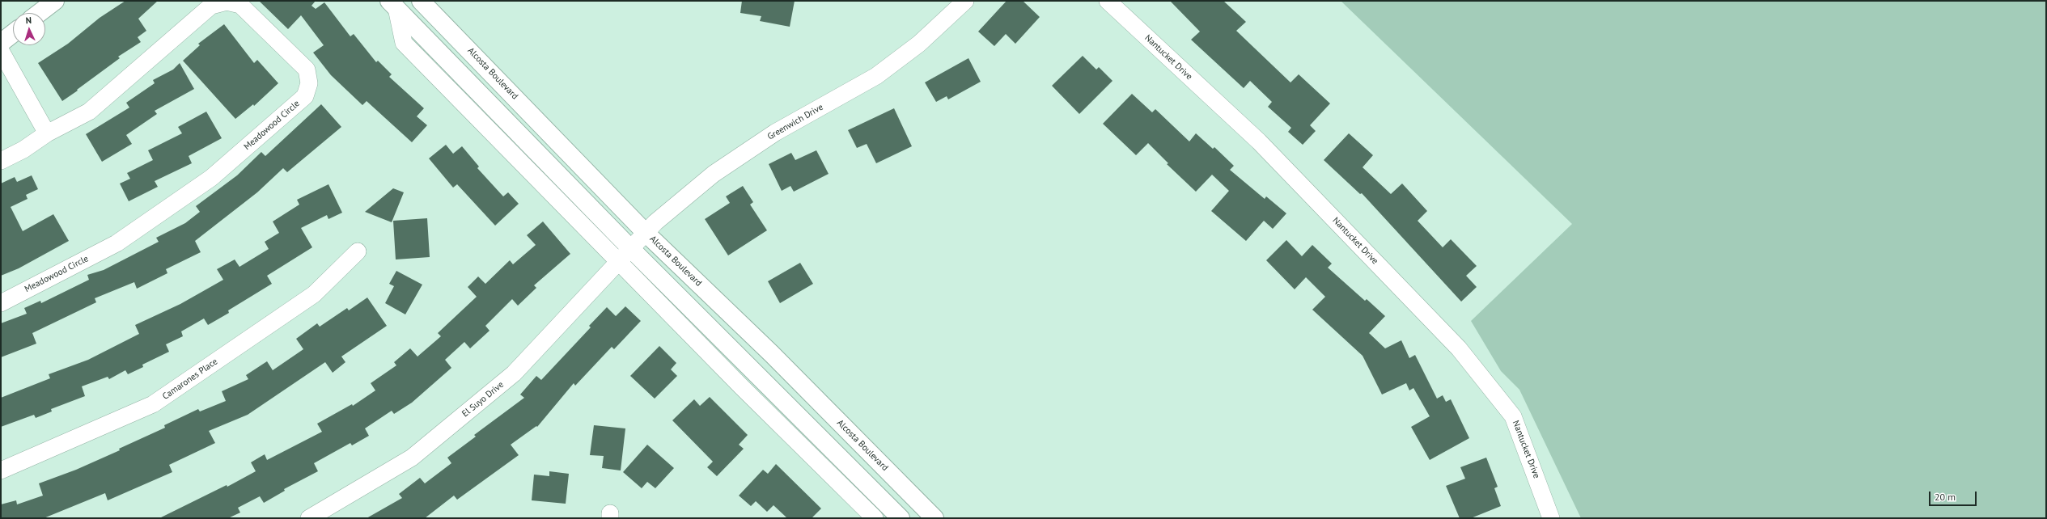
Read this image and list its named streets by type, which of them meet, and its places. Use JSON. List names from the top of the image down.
{
  "streets": {
    "main road": ["Alcosta Boulevard"],
    "street": [
      "Nantucket Drive",
      "Greenwich Drive",
      "Meadowood Circle",
      "Camarones Place",
      "El Suyo Drive"
    ]
  },
  "crossings": [
    ["Alcosta Boulevard", "Greenwich Drive"],
    ["Greenwich Drive", "El Suyo Drive"]
  ],
  "scale_bar": "20 m",
  "north": "top"
}
